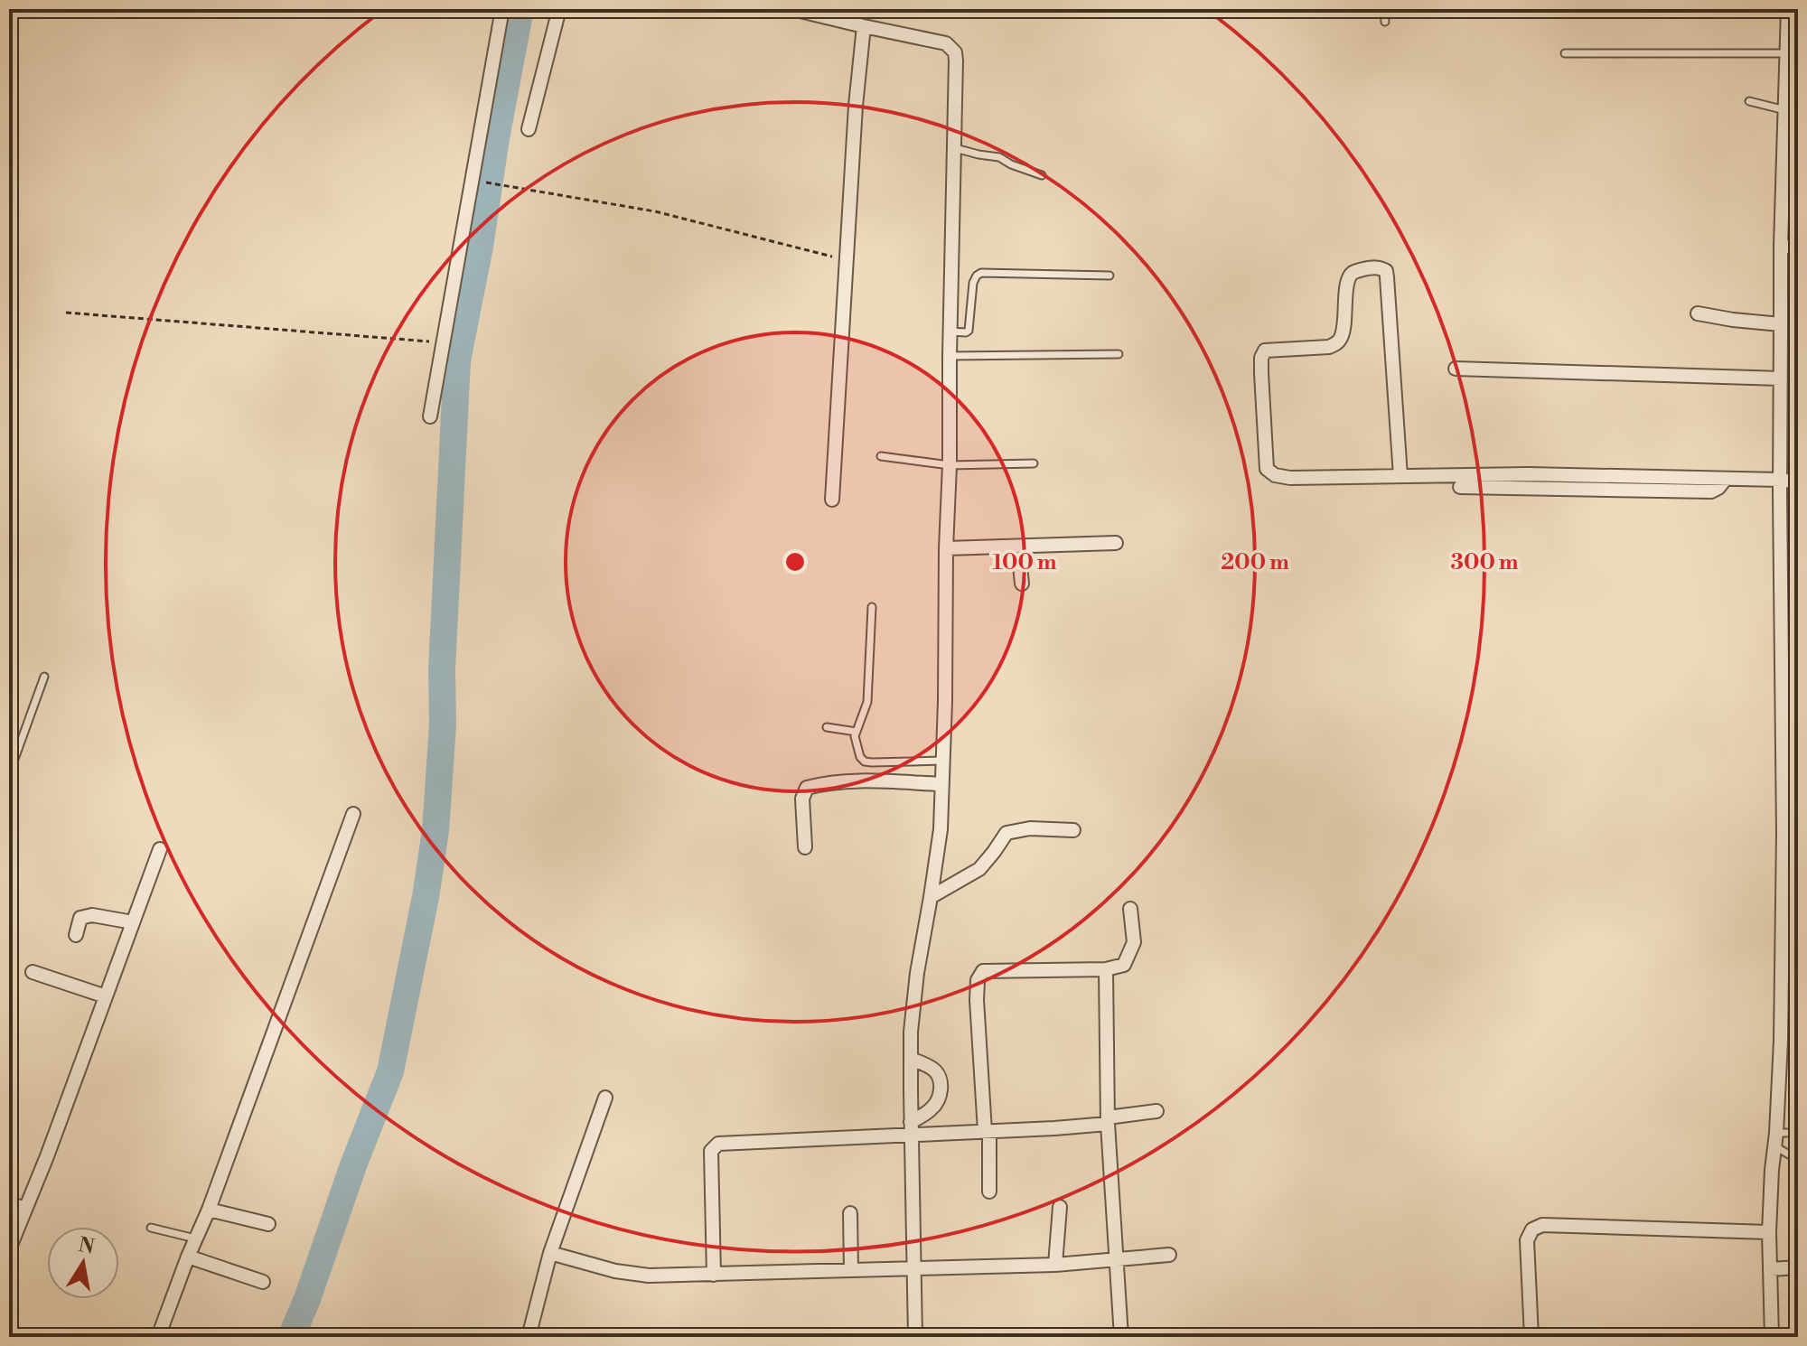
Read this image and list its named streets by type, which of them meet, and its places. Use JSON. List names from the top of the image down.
{
  "north": "top",
  "rings": ["100 m", "200 m", "300 m"]
}
